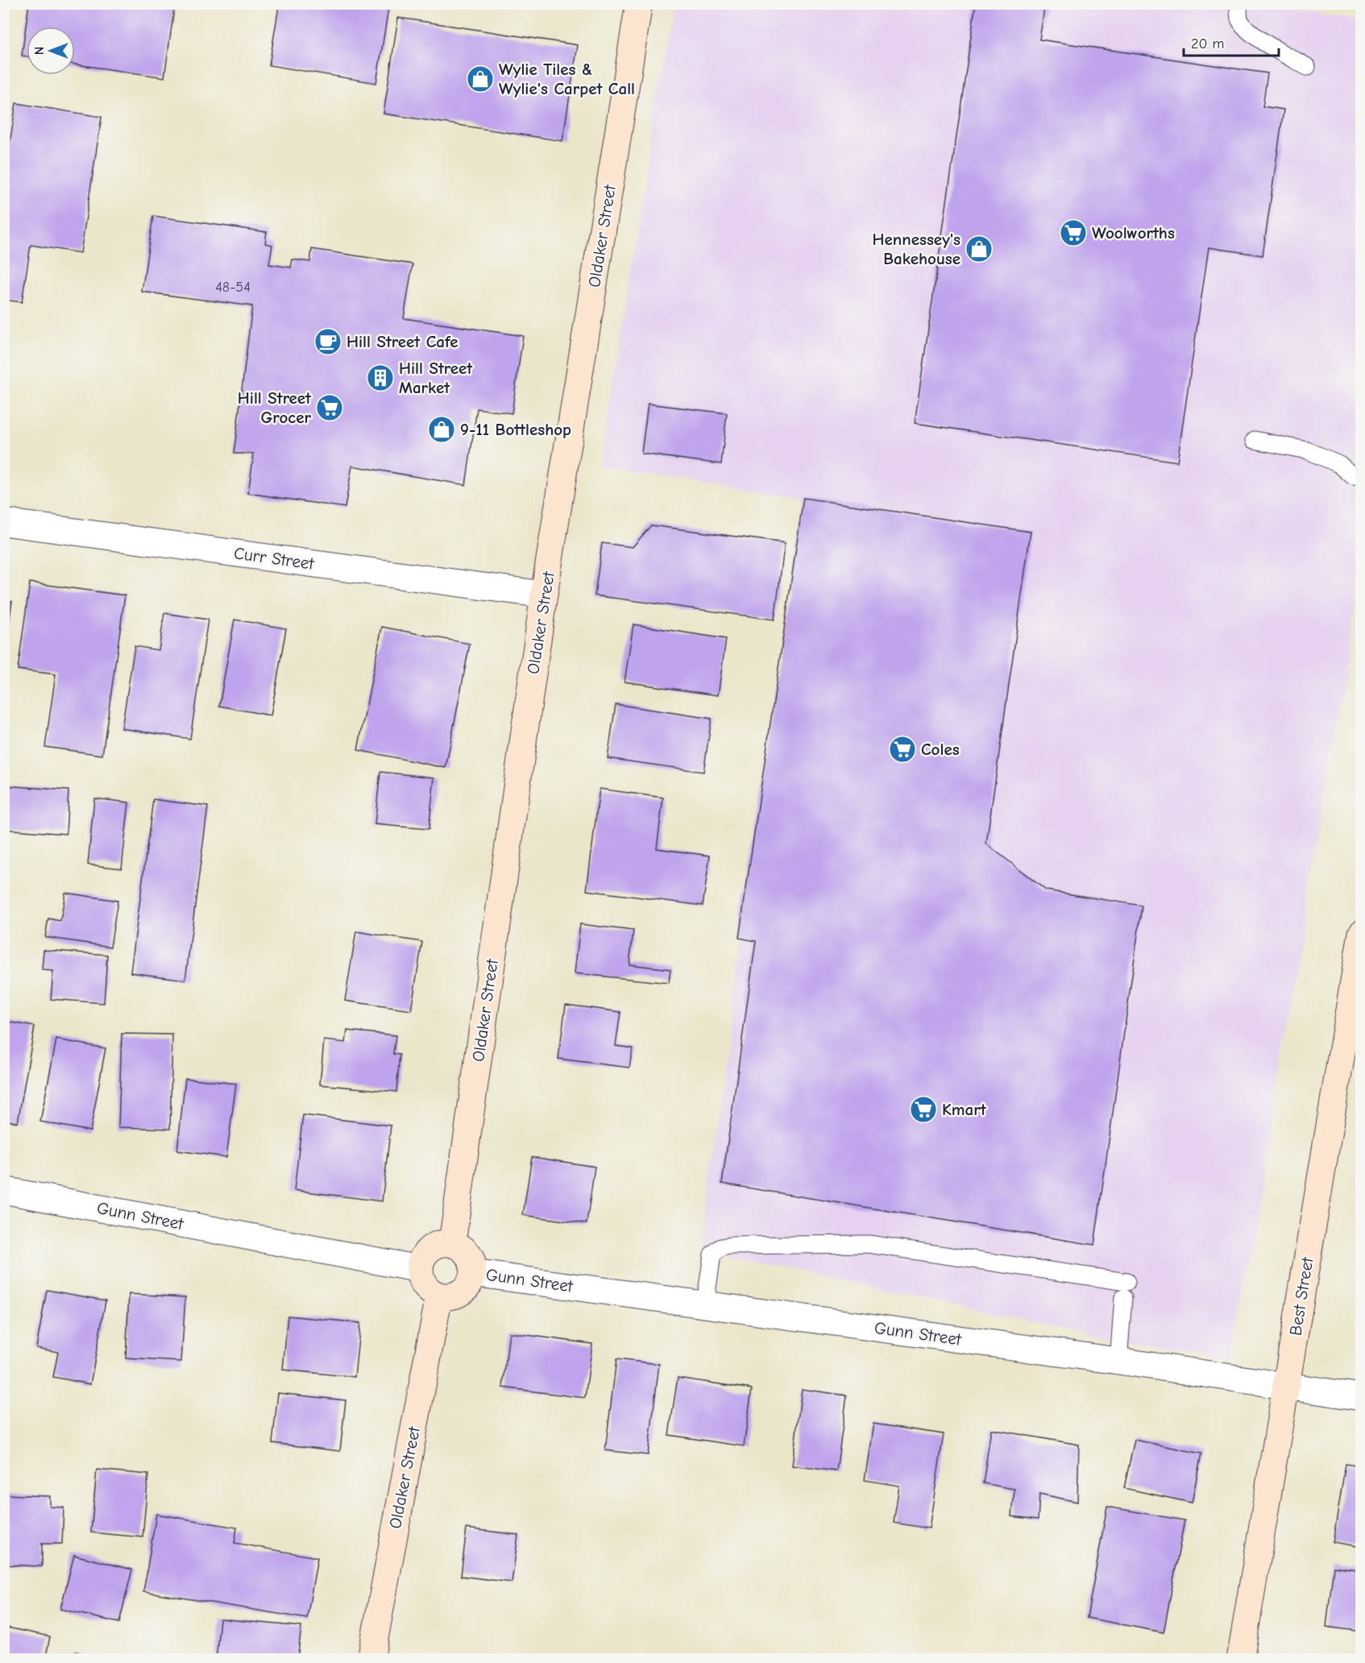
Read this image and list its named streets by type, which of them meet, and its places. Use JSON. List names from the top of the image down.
{
  "streets": {
    "main road": ["Oldaker Street", "Best Street"],
    "street": ["Curr Street", "Gunn Street"]
  },
  "crossings": [
    ["Oldaker Street", "Curr Street"],
    ["Oldaker Street", "Gunn Street"],
    ["Gunn Street", "Best Street"]
  ],
  "places": {
    "shop": ["Wylie Tiles & Wylie's Carpet Call", "Hennessey's Bakehouse", "9-11 Bottleshop"],
    "supermarket": [
      "Woolworths",
      "Hill Street Grocer",
      "Coles",
      "Kmart"
    ],
    "cafe": ["Hill Street Cafe"],
    "building": ["Hill Street Market"]
  },
  "house_numbers": ["48-54"],
  "scale_bar": "20 m",
  "north": "left"
}
